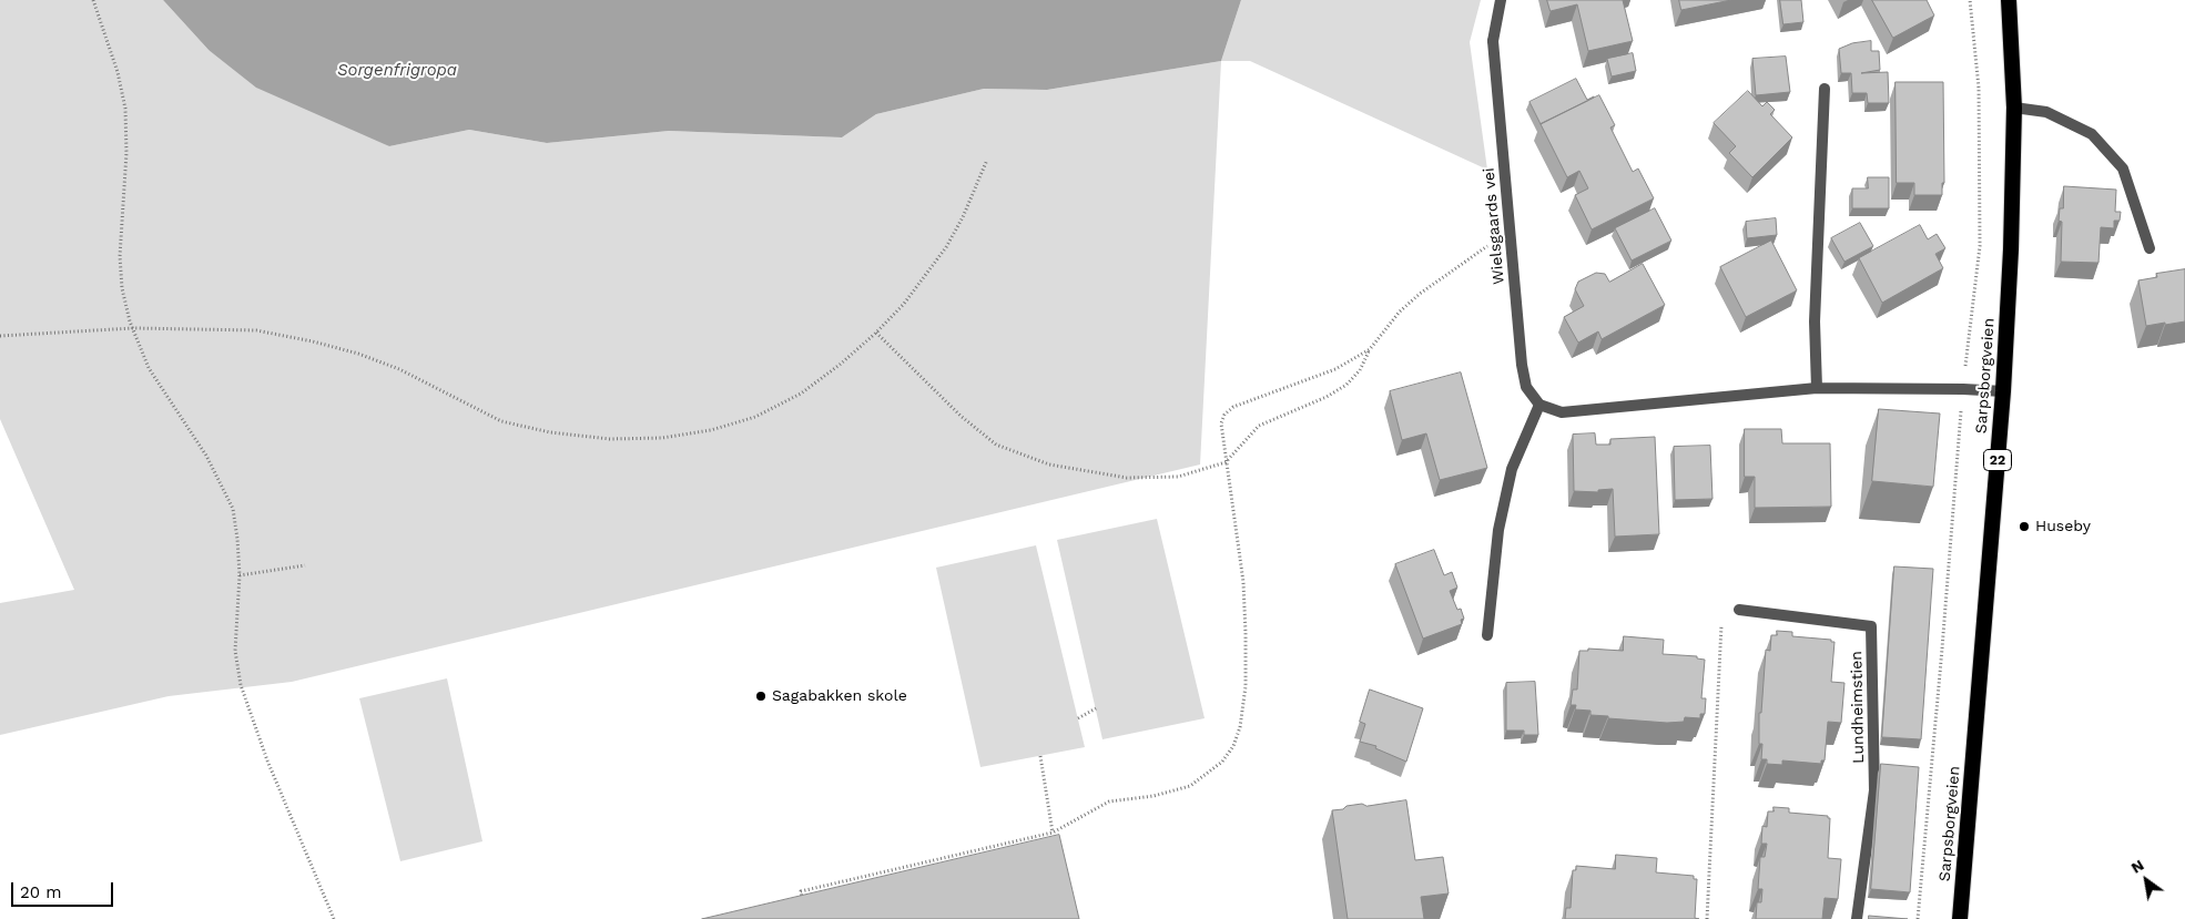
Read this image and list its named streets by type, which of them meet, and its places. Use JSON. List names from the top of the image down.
{
  "streets": {
    "highway": ["Sarpsborgveien", "22"],
    "street": ["Wielsgaards vei", "Lundheimstien"]
  },
  "water": ["Sorgenfrigropa"],
  "places": ["Huseby", "Sagabakken skole"],
  "scale_bar": "20 m",
  "north": "top left"
}
